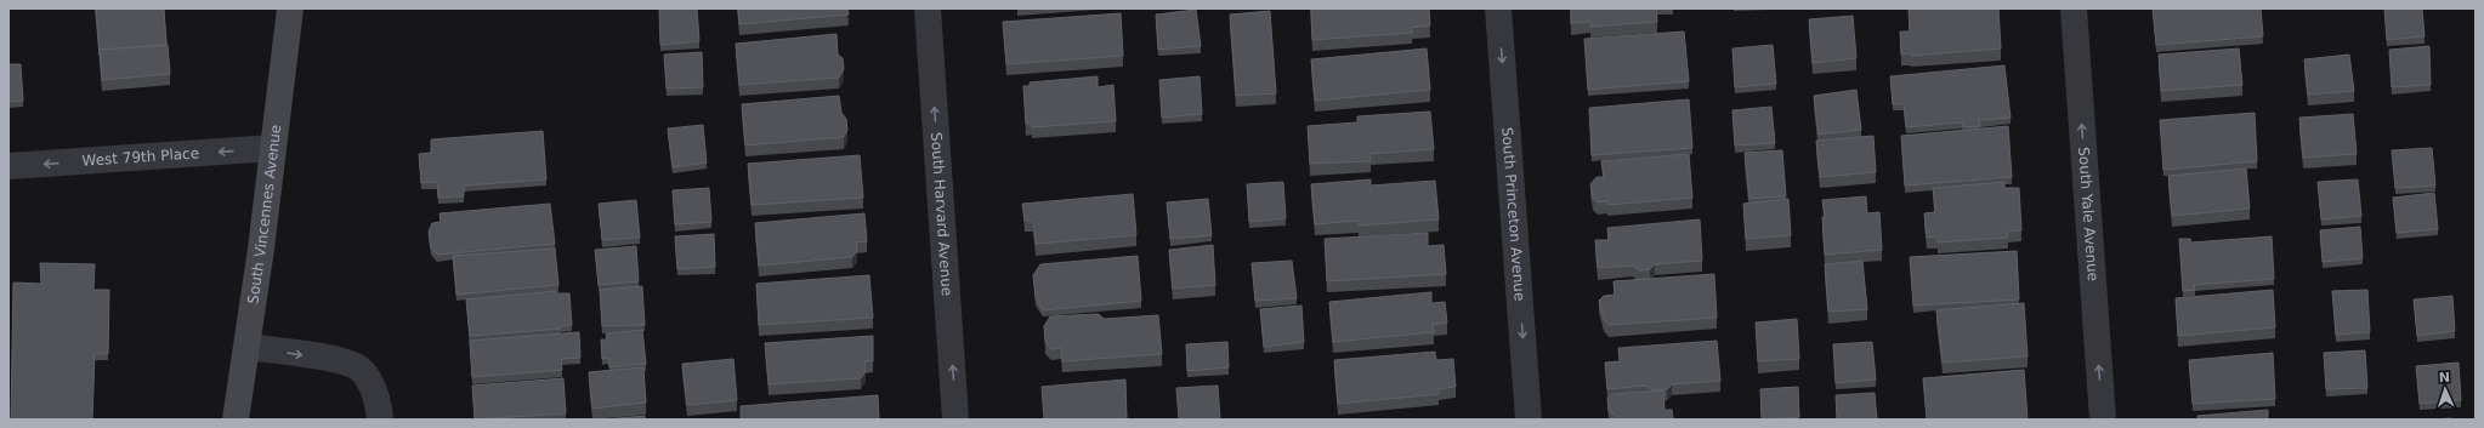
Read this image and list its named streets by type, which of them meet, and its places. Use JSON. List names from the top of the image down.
{
  "streets": {
    "street": [
      "West 79th Place",
      "South Harvard Avenue",
      "South Princeton Avenue",
      "South Yale Avenue",
      "South Vincennes Avenue"
    ]
  },
  "crossings": [
    ["West 79th Place", "South Vincennes Avenue"]
  ],
  "one_way": [
    "West 79th Place",
    "South Harvard Avenue",
    "South Princeton Avenue",
    "South Yale Avenue"
  ],
  "north": "top"
}
